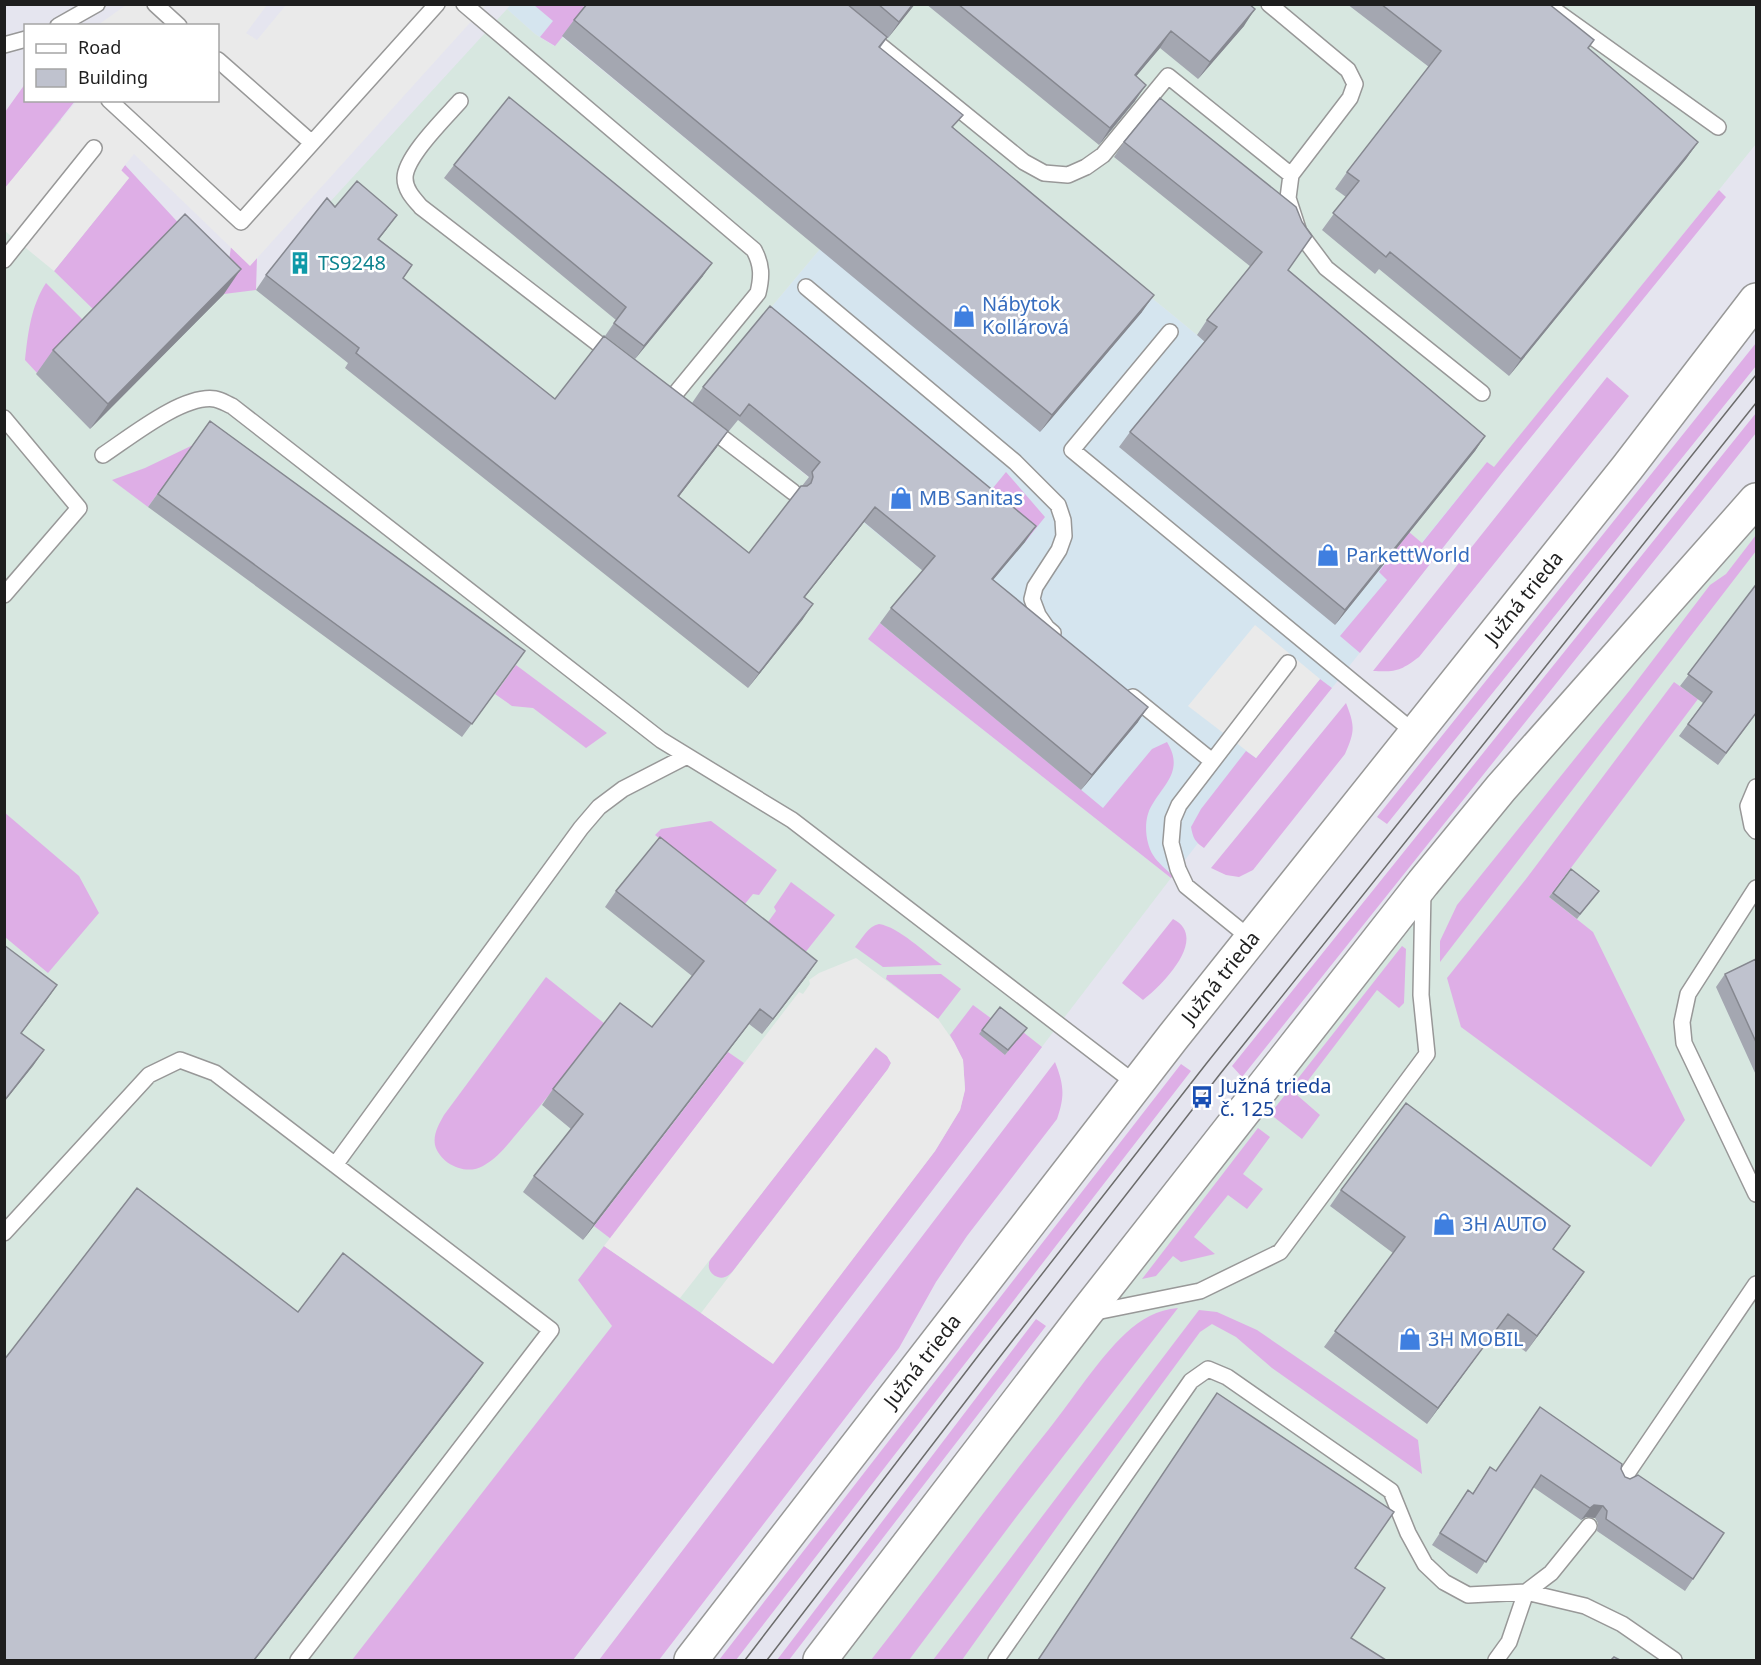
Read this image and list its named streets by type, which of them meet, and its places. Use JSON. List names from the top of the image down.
{
  "streets": {
    "street": ["Južná trieda"]
  },
  "places": {
    "building": ["TS9248"],
    "shop": [
      "Nábytok Kollárová",
      "MB Sanitas",
      "ParkettWorld",
      "3H AUTO",
      "3H MOBIL"
    ],
    "bus stop": ["Južná trieda č. 125"]
  },
  "legend": ["Road", "Building"]
}
